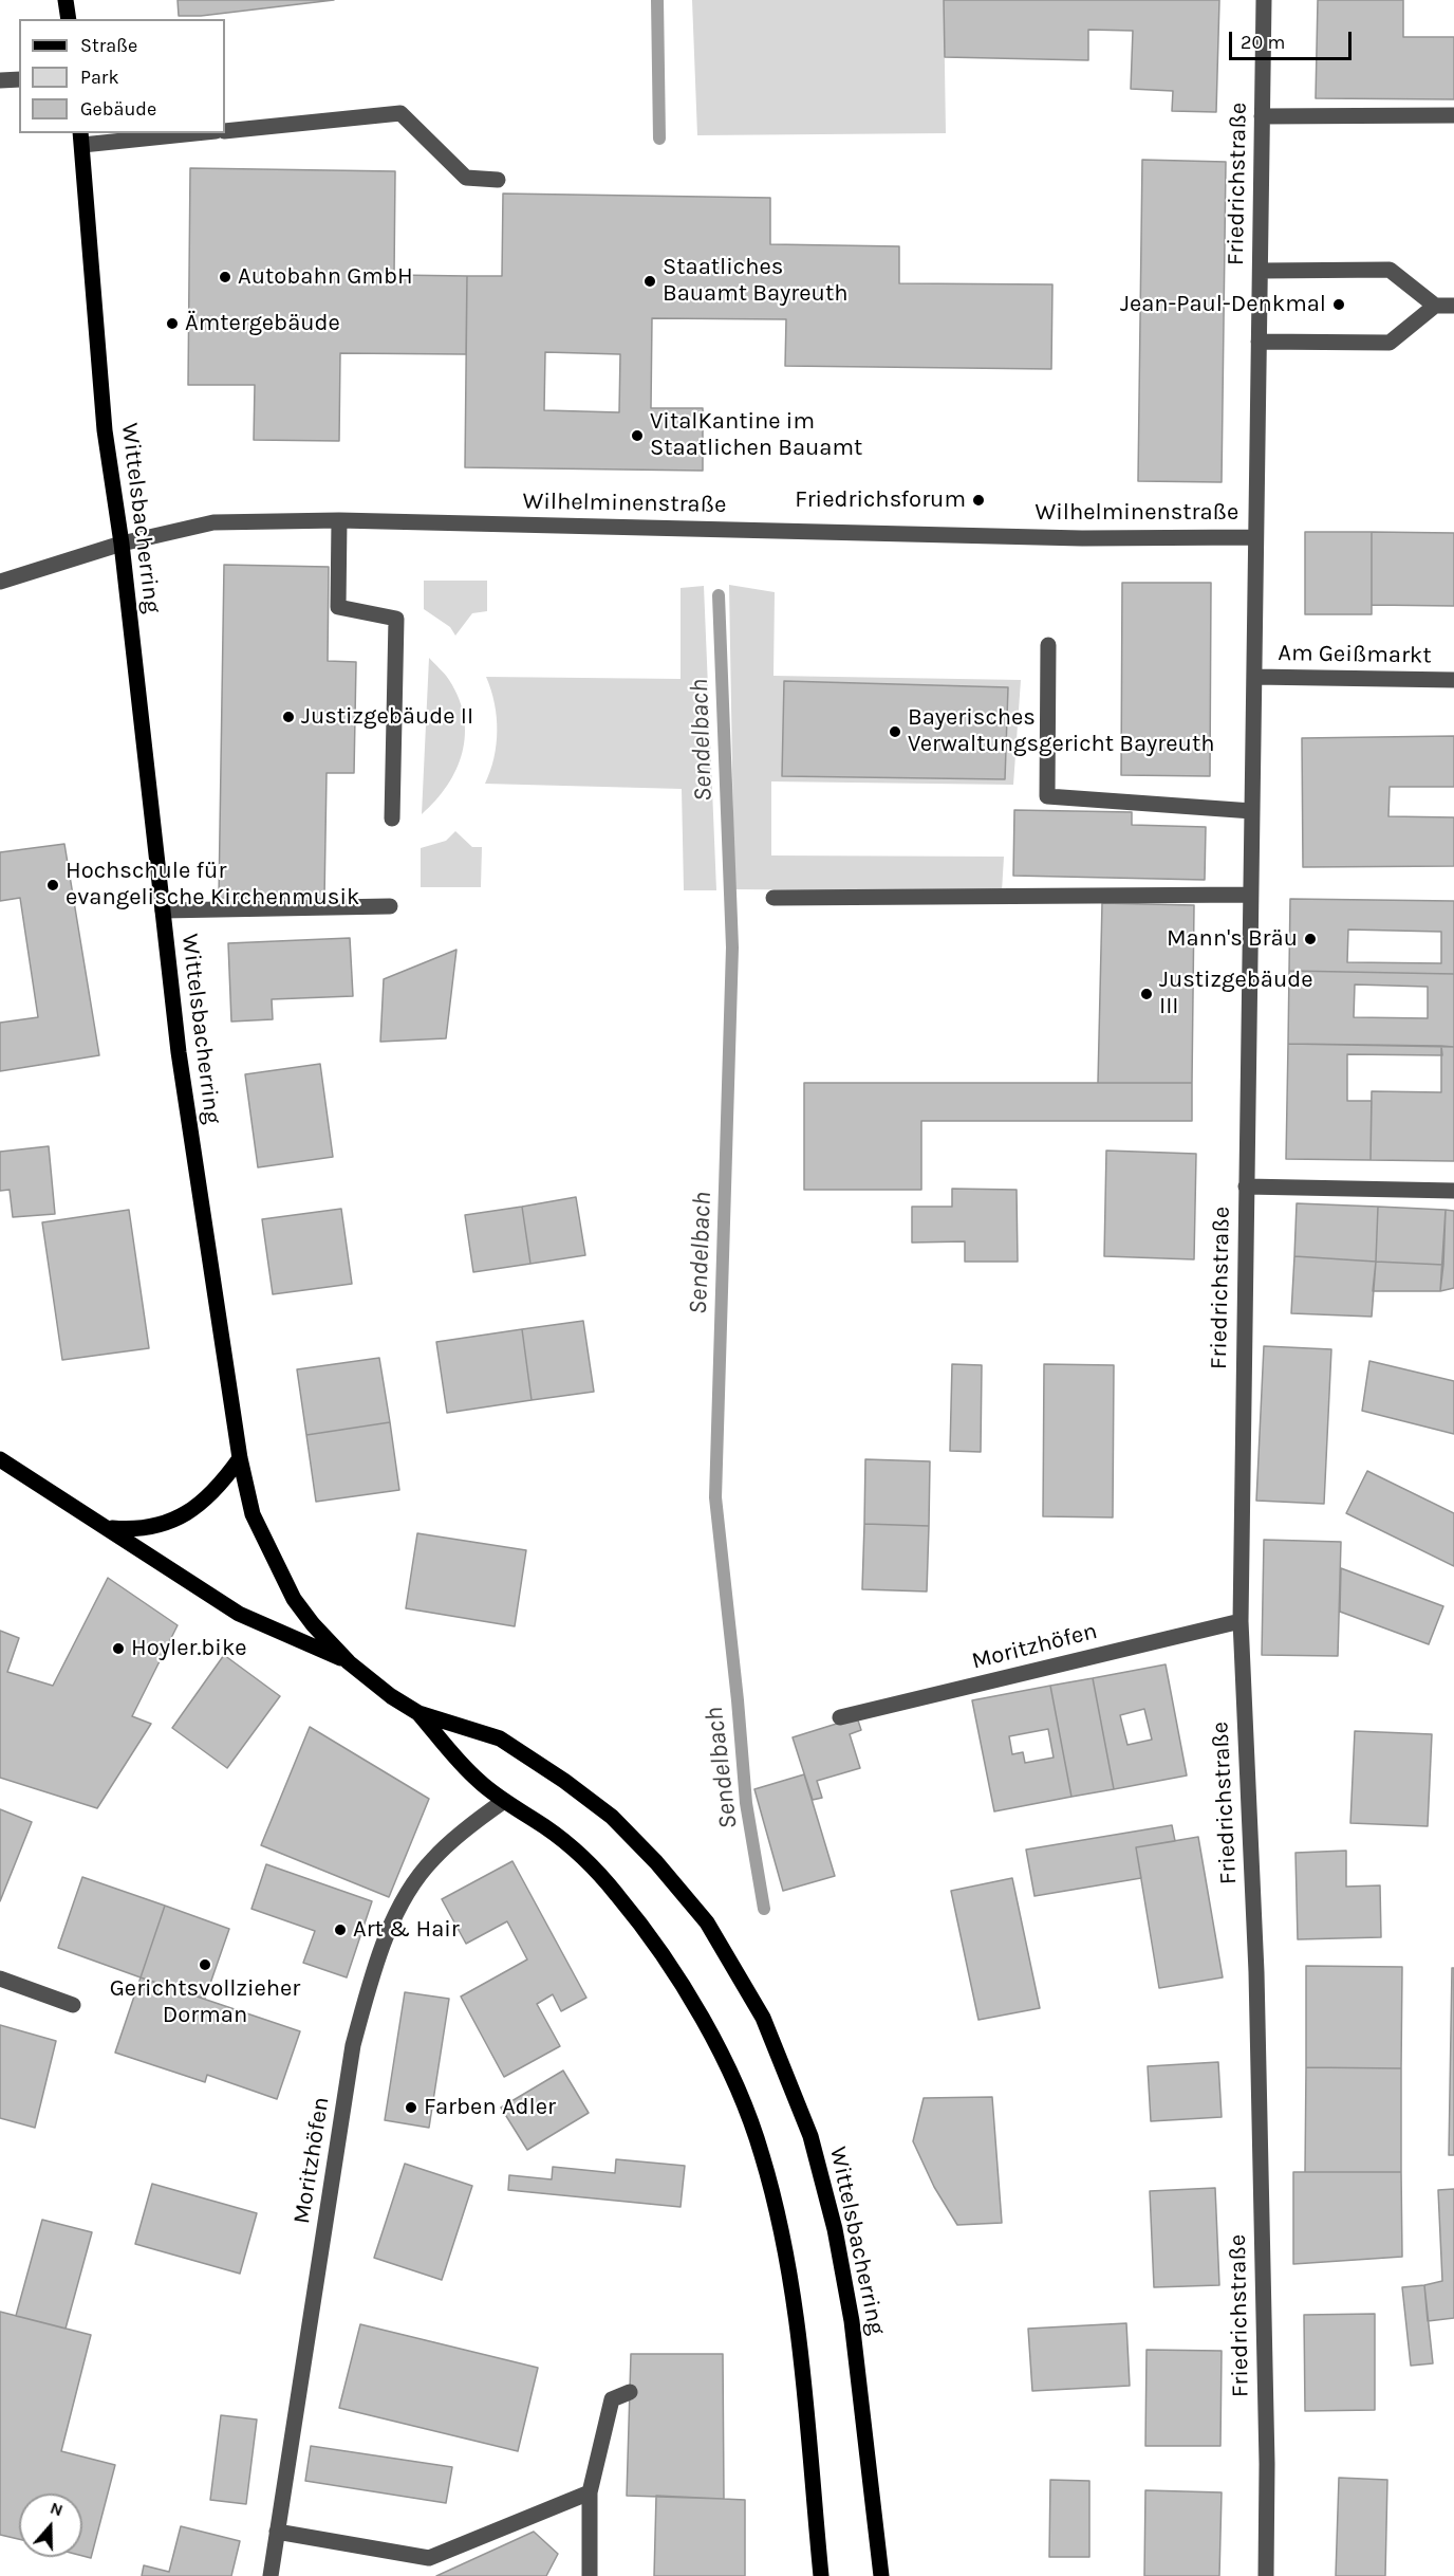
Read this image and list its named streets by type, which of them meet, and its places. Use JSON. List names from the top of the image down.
{
  "streets": {
    "main road": ["Wittelsbacherring"],
    "street": [
      "Friedrichstraße",
      "Wilhelminenstraße",
      "Am Geißmarkt",
      "Moritzhöfen"
    ]
  },
  "crossings": [
    ["Friedrichstraße", "Wilhelminenstraße"],
    ["Friedrichstraße", "Am Geißmarkt"],
    ["Friedrichstraße", "Moritzhöfen"],
    ["Wilhelminenstraße", "Wittelsbacherring"],
    ["Wittelsbacherring", "Moritzhöfen"]
  ],
  "water": ["Sendelbach"],
  "places": [
    "Autobahn GmbH",
    "Staatliches Bauamt Bayreuth",
    "Jean-Paul-Denkmal",
    "Ämtergebäude",
    "VitalKantine im Staatlichen Bauamt",
    "Friedrichsforum",
    "Justizgebäude II",
    "Bayerisches Verwaltungsgericht Bayreuth",
    "Hochschule für evangelische Kirchenmusik",
    "Mann's Bräu",
    "Justizgebäude III",
    "Hoyler.bike",
    "Art & Hair",
    "Gerichtsvollzieher Dorman",
    "Farben Adler"
  ],
  "legend": ["Straße", "Park", "Gebäude"],
  "scale_bar": "20 m",
  "north": "top"
}
